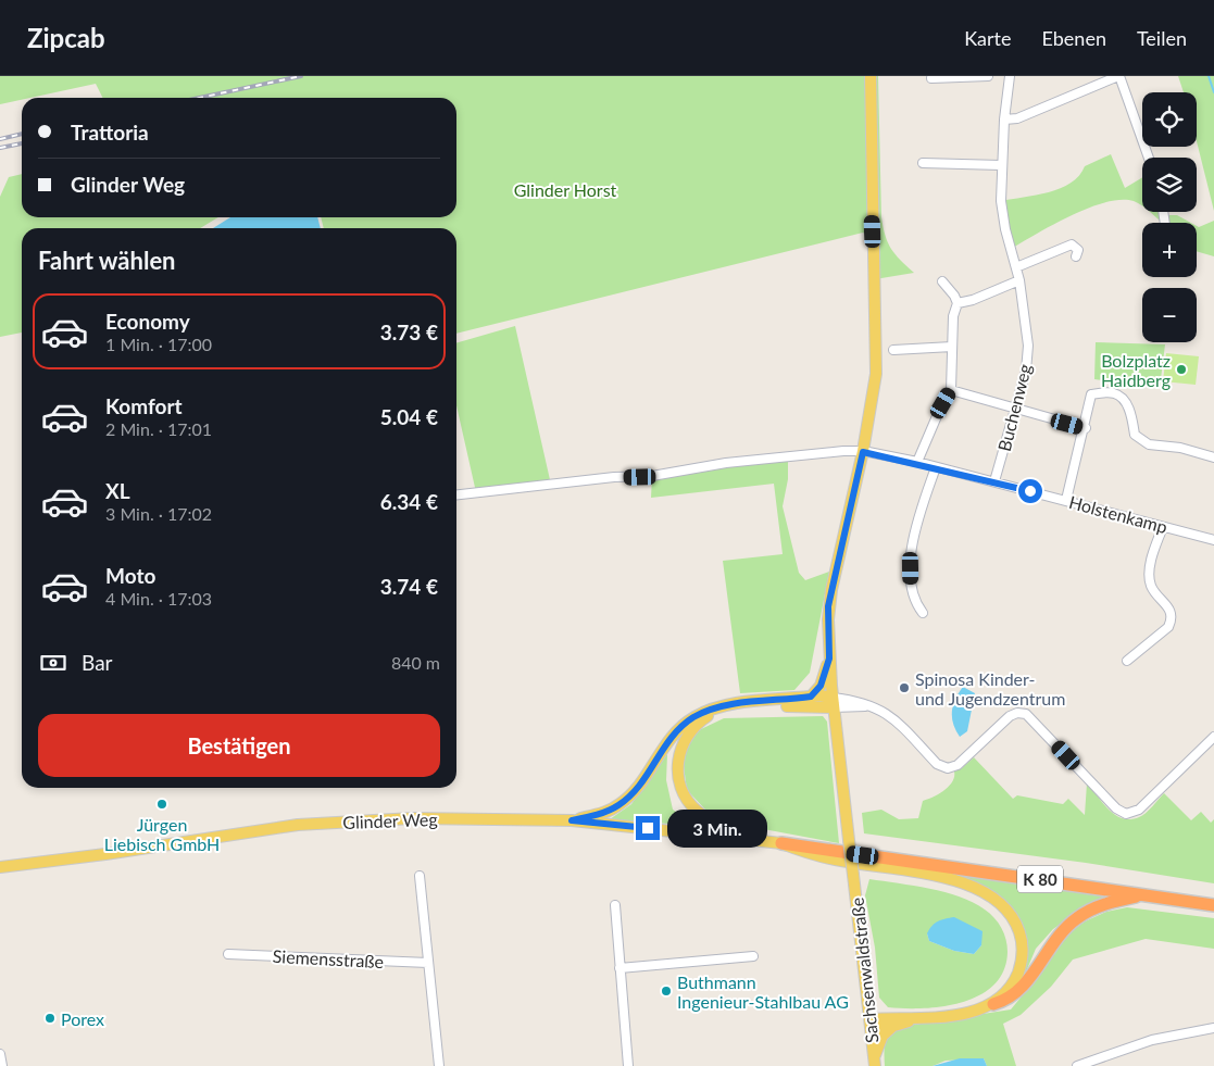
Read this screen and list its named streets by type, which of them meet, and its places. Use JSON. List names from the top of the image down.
{
  "streets": {
    "highway": ["K 80"],
    "main road": ["Glinder Weg", "Sachsenwaldstraße"],
    "street": ["Buchenweg", "Holstenkamp", "Siemensstraße"]
  },
  "crossings": [
    ["Buchenweg", "Holstenkamp"],
    ["Holstenkamp", "Sachsenwaldstraße"],
    ["Glinder Weg", "K 80"]
  ],
  "parks": ["Glinder Horst"],
  "places": [
    "Bolzplatz Haidberg",
    "Spinosa Kinder- und Jugendzentrum",
    "Jürgen Liebisch GmbH",
    "Buthmann Ingenieur-Stahlbau AG",
    "Porex"
  ],
  "page": {
    "header": "Zipcab",
    "nav": ["Karte", "Ebenen", "Teilen"],
    "map_buttons": ["+", "−"],
    "banner": ["Trattoria", "Glinder Weg"],
    "heading": "Fahrt wählen",
    "list": [
      {
        "name": "Economy",
        "note": "1 Min. · 17:00",
        "value": "3.73 €"
      },
      {
        "name": "Komfort",
        "note": "2 Min. · 17:01",
        "value": "5.04 €"
      },
      {
        "name": "XL",
        "note": "3 Min. · 17:02",
        "value": "6.34 €"
      },
      {
        "name": "Moto",
        "note": "4 Min. · 17:03",
        "value": "3.74 €"
      }
    ],
    "pay": ["Bar", "840 m"],
    "buttons": "Bestätigen",
    "bubble": "3 Min."
  }
}
